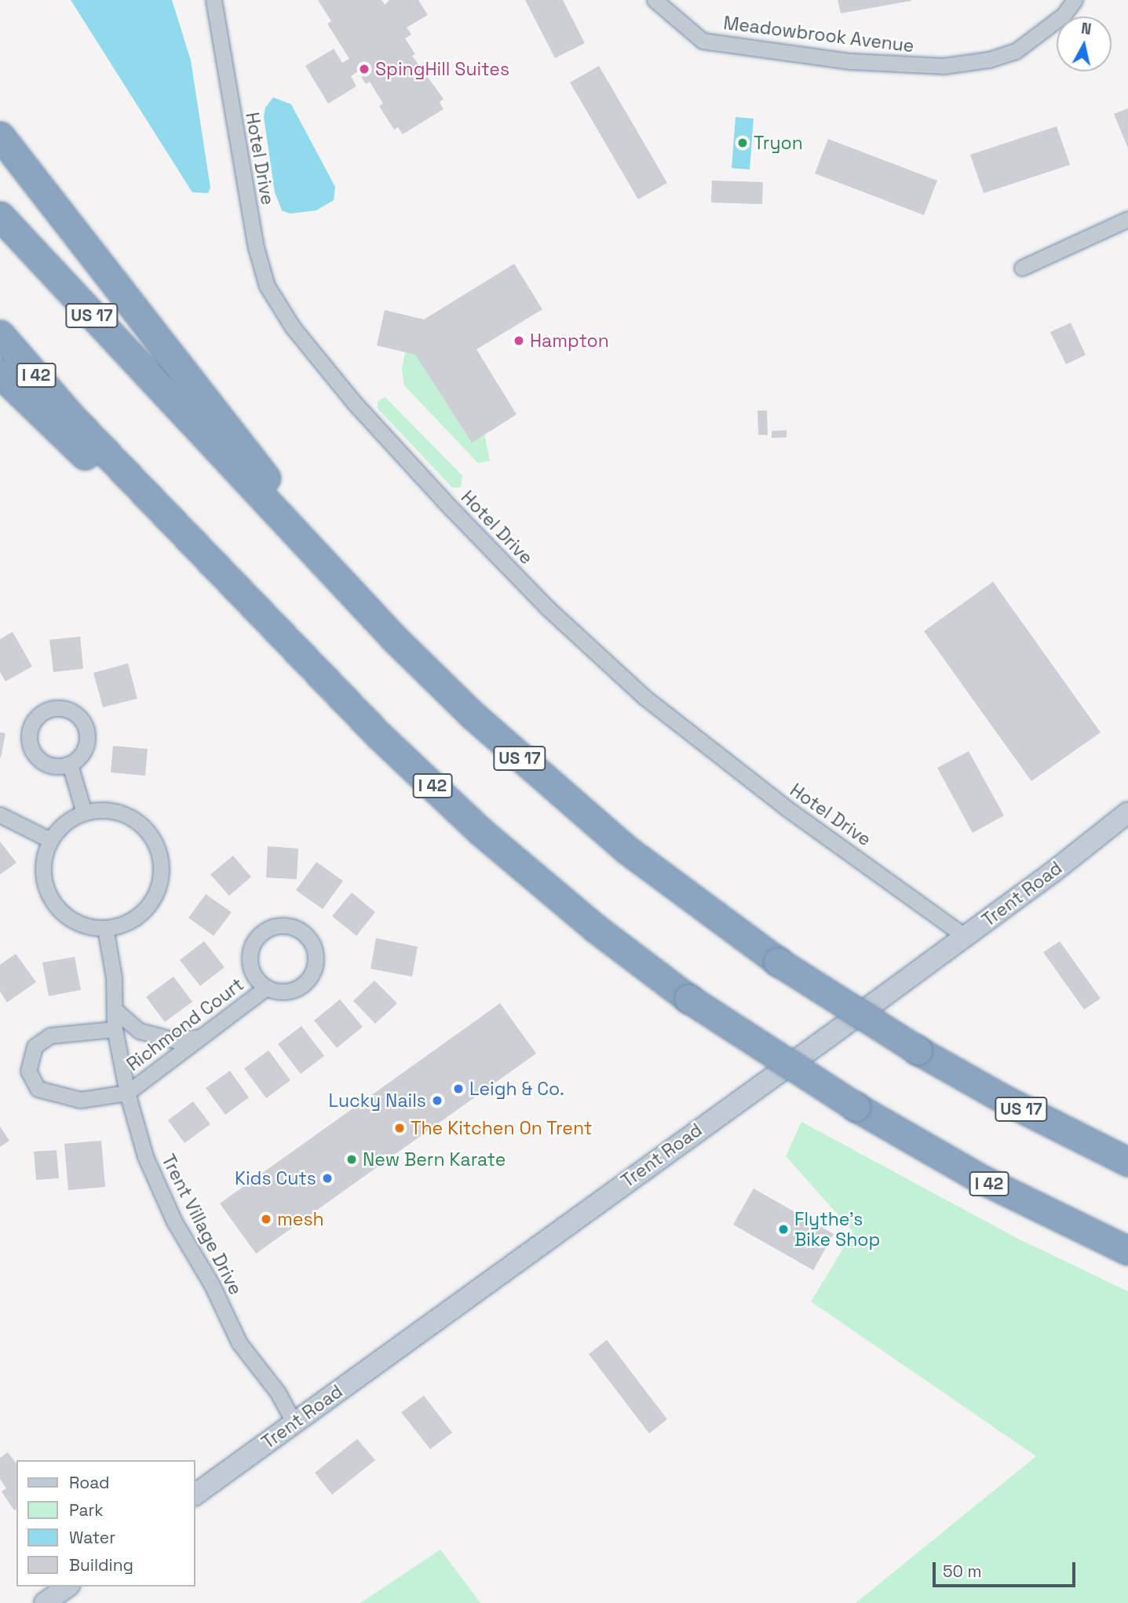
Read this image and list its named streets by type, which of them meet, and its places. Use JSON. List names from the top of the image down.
{
  "streets": {
    "highway": ["US 17", "I 42"],
    "street": [
      "Meadowbrook Avenue",
      "Hotel Drive",
      "Trent Road",
      "Richmond Court",
      "Trent Village Drive"
    ]
  },
  "crossings": [
    ["Hotel Drive", "Trent Road"],
    ["Trent Road", "Trent Village Drive"],
    ["Richmond Court", "Trent Village Drive"]
  ],
  "places": [
    "SpingHill Suites",
    "Tryon",
    "Hampton",
    "Leigh & Co.",
    "Lucky Nails",
    "The Kitchen On Trent",
    "New Bern Karate",
    "Kids Cuts",
    "mesh",
    "Flythe's Bike Shop"
  ],
  "legend": [
    "Road",
    "Park",
    "Water",
    "Building"
  ],
  "scale_bar": "50 m",
  "north": "top"
}
